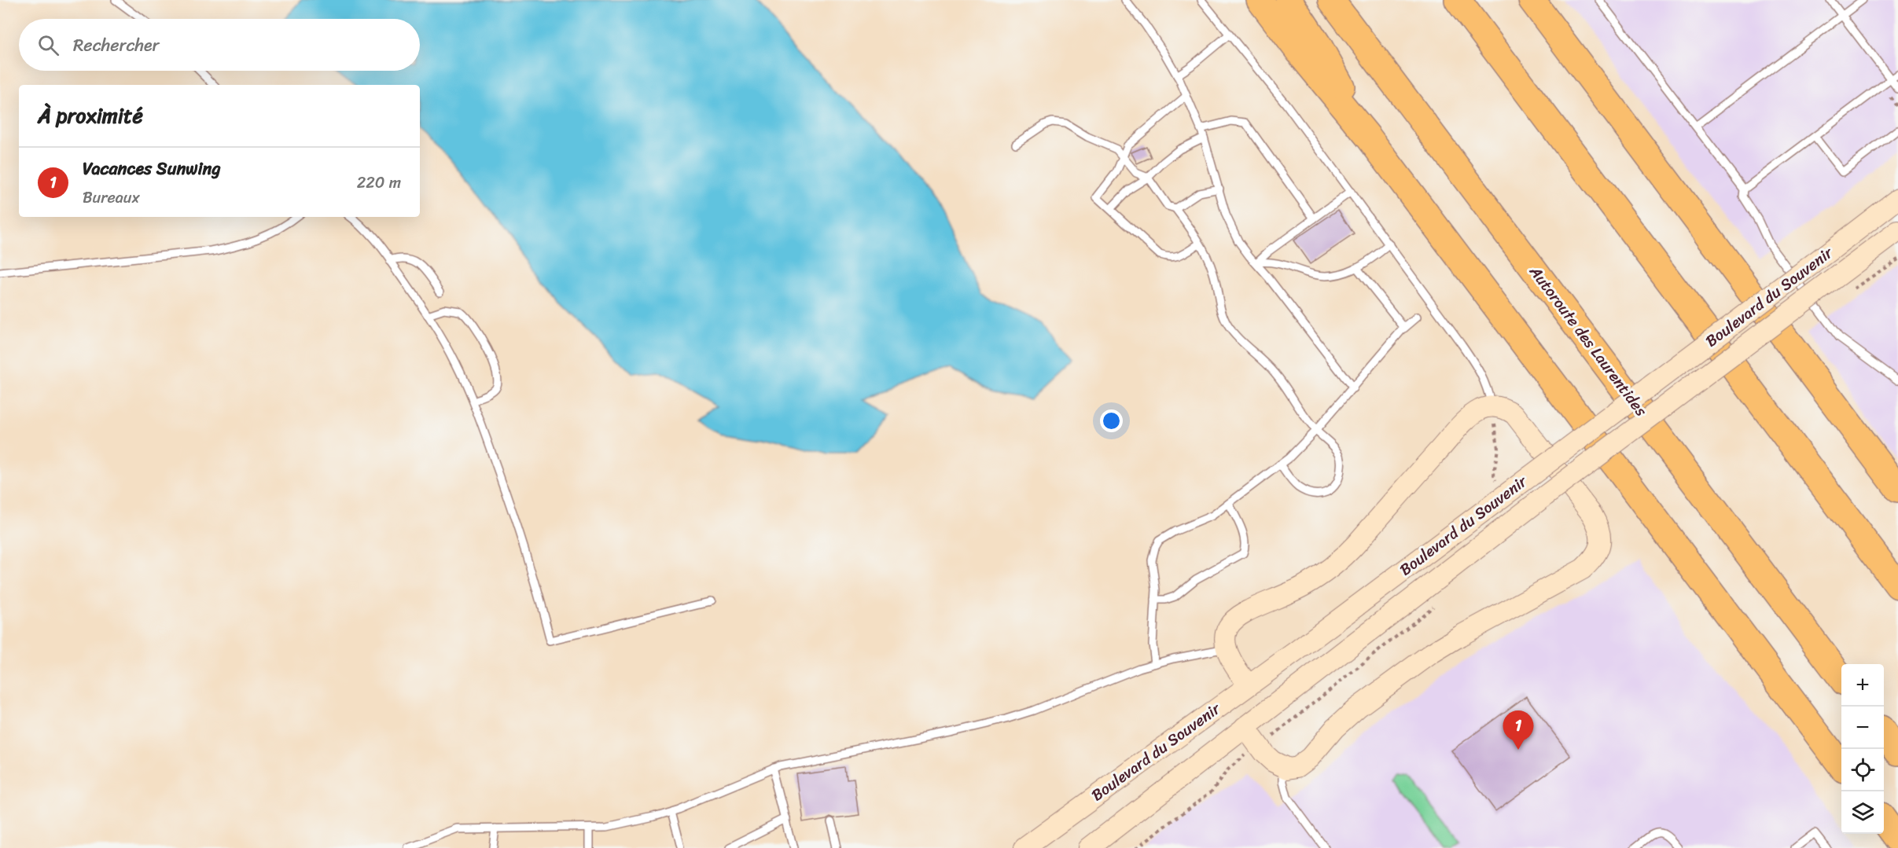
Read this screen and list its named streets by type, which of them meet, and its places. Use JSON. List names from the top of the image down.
{
  "streets": {
    "highway": ["Autoroute des Laurentides"],
    "street": ["Boulevard du Souvenir"]
  },
  "page": {
    "search": "Rechercher",
    "heading": "À proximité",
    "list": [
      {
        "mark": "1",
        "name": "Vacances Sunwing",
        "note": "Bureaux",
        "value": "220 m"
      }
    ],
    "map_buttons": ["+", "−"],
    "pins": "1"
  }
}
